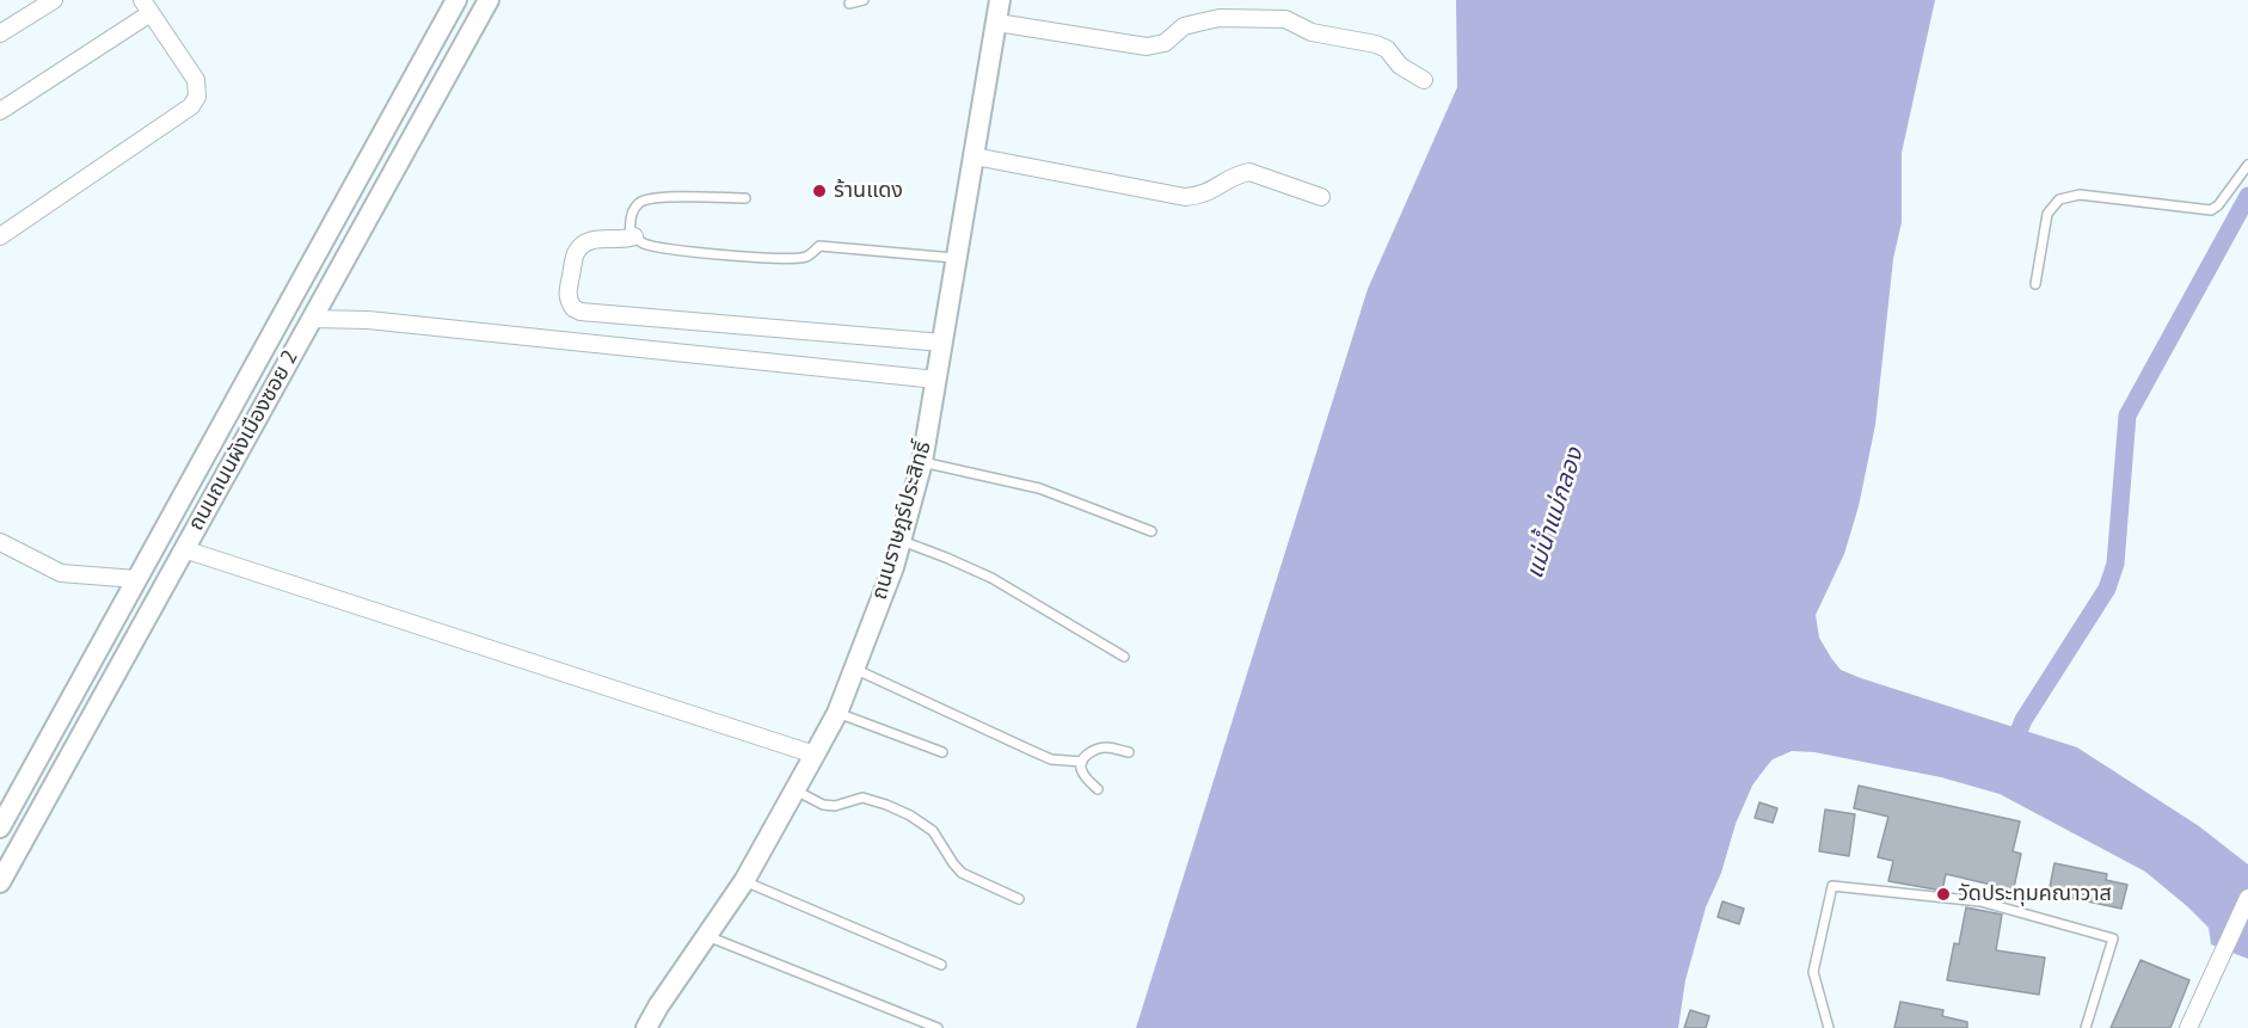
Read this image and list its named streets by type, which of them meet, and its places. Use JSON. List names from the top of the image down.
{
  "streets": {
    "street": ["ถนนถนนผังเมืองซอย 2", "ถนนราษฎร์ประสิทธิ์"]
  },
  "water": ["แม่น้ำแม่กลอง"],
  "places": ["ร้านแดง", "วัดประทุมคณาวาส"]
}
